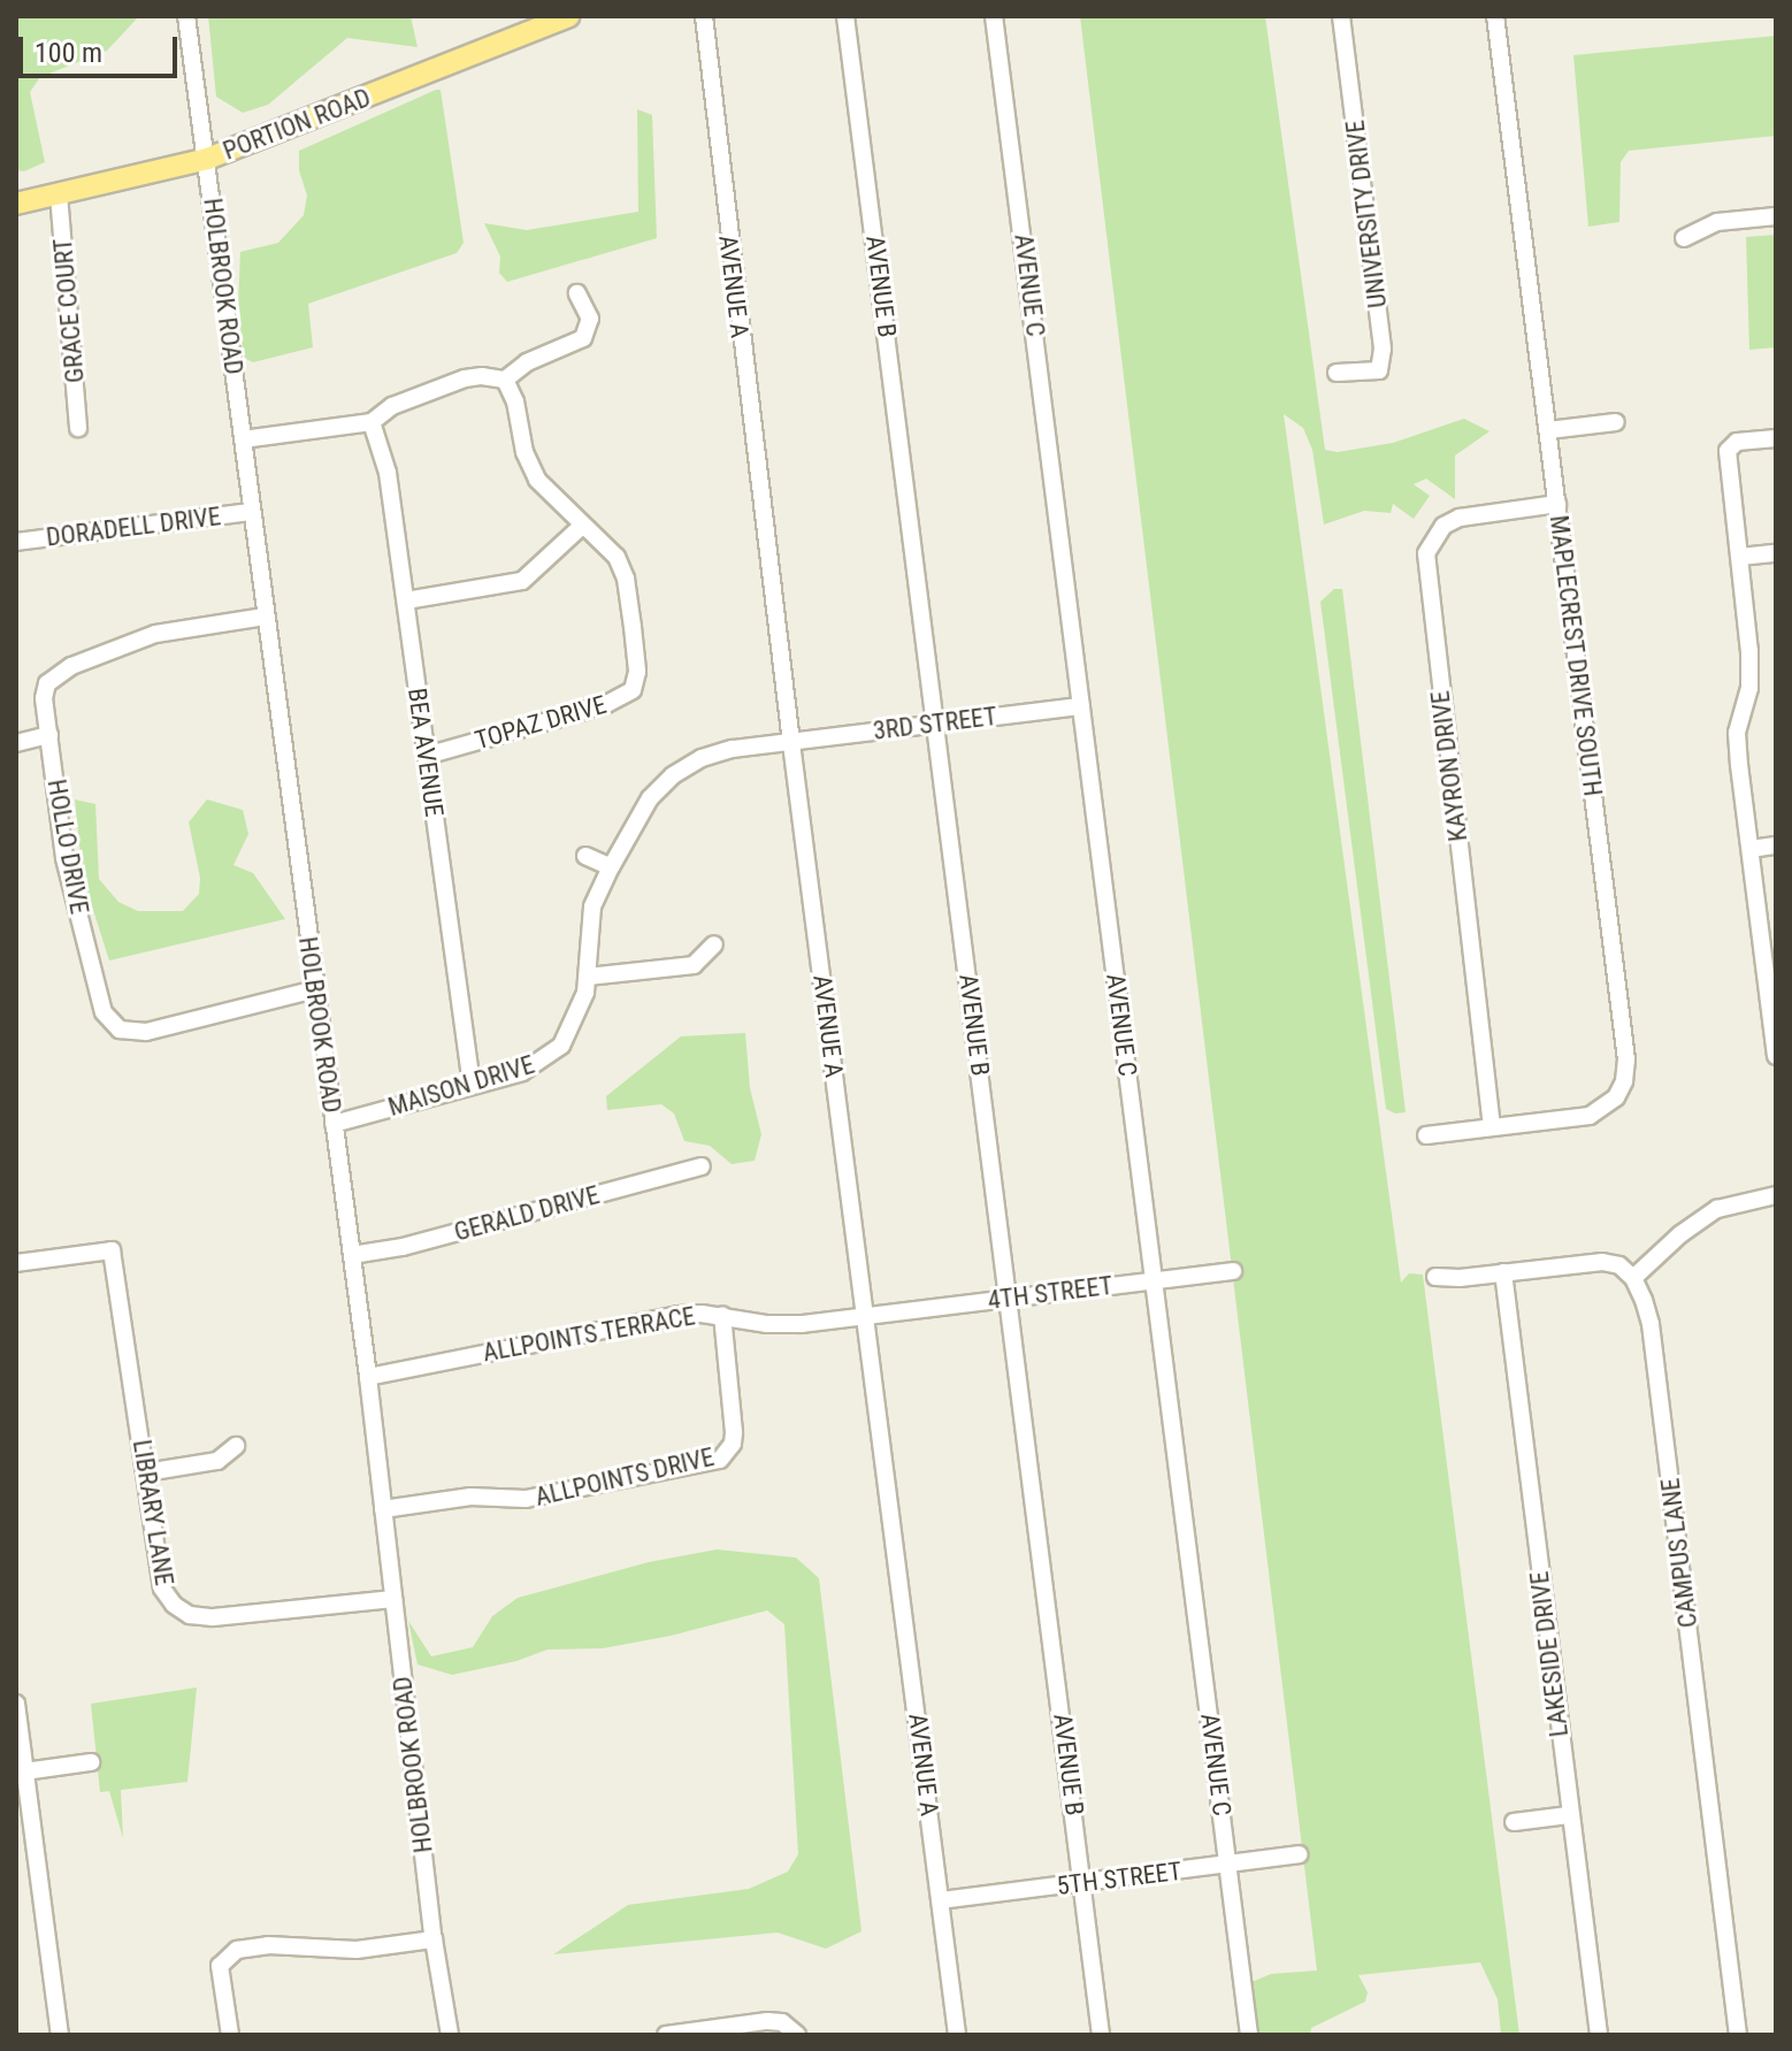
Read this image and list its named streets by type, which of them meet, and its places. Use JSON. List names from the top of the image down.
{
  "streets": {
    "main road": ["PORTION ROAD"],
    "street": [
      "UNIVERSITY DRIVE",
      "AVENUE C",
      "HOLBROOK ROAD",
      "AVENUE A",
      "AVENUE B",
      "GRACE COURT",
      "DORADELL DRIVE",
      "MAPLECREST DRIVE SOUTH",
      "TOPAZ DRIVE",
      "3RD STREET",
      "BEA AVENUE",
      "KAYRON DRIVE",
      "HOLLO DRIVE",
      "MAISON DRIVE",
      "GERALD DRIVE",
      "4TH STREET",
      "ALLPOINTS TERRACE",
      "ALLPOINTS DRIVE",
      "LIBRARY LANE",
      "CAMPUS LANE",
      "LAKESIDE DRIVE",
      "5TH STREET"
    ]
  },
  "crossings": [
    ["PORTION ROAD", "HOLBROOK ROAD"],
    ["PORTION ROAD", "GRACE COURT"],
    ["AVENUE C", "3RD STREET"],
    ["AVENUE C", "4TH STREET"],
    ["AVENUE C", "5TH STREET"],
    ["HOLBROOK ROAD", "DORADELL DRIVE"],
    ["HOLBROOK ROAD", "HOLLO DRIVE"],
    ["HOLBROOK ROAD", "MAISON DRIVE"],
    ["HOLBROOK ROAD", "GERALD DRIVE"],
    ["HOLBROOK ROAD", "ALLPOINTS TERRACE"],
    ["HOLBROOK ROAD", "ALLPOINTS DRIVE"],
    ["HOLBROOK ROAD", "LIBRARY LANE"],
    ["AVENUE A", "3RD STREET"],
    ["AVENUE A", "MAISON DRIVE"],
    ["AVENUE A", "4TH STREET"],
    ["AVENUE A", "ALLPOINTS TERRACE"],
    ["AVENUE A", "5TH STREET"],
    ["AVENUE B", "3RD STREET"],
    ["AVENUE B", "4TH STREET"],
    ["AVENUE B", "5TH STREET"],
    ["MAPLECREST DRIVE SOUTH", "KAYRON DRIVE"],
    ["TOPAZ DRIVE", "BEA AVENUE"],
    ["3RD STREET", "MAISON DRIVE"],
    ["BEA AVENUE", "MAISON DRIVE"],
    ["4TH STREET", "ALLPOINTS TERRACE"],
    ["ALLPOINTS TERRACE", "ALLPOINTS DRIVE"]
  ],
  "scale_bar": "100 m"
}
